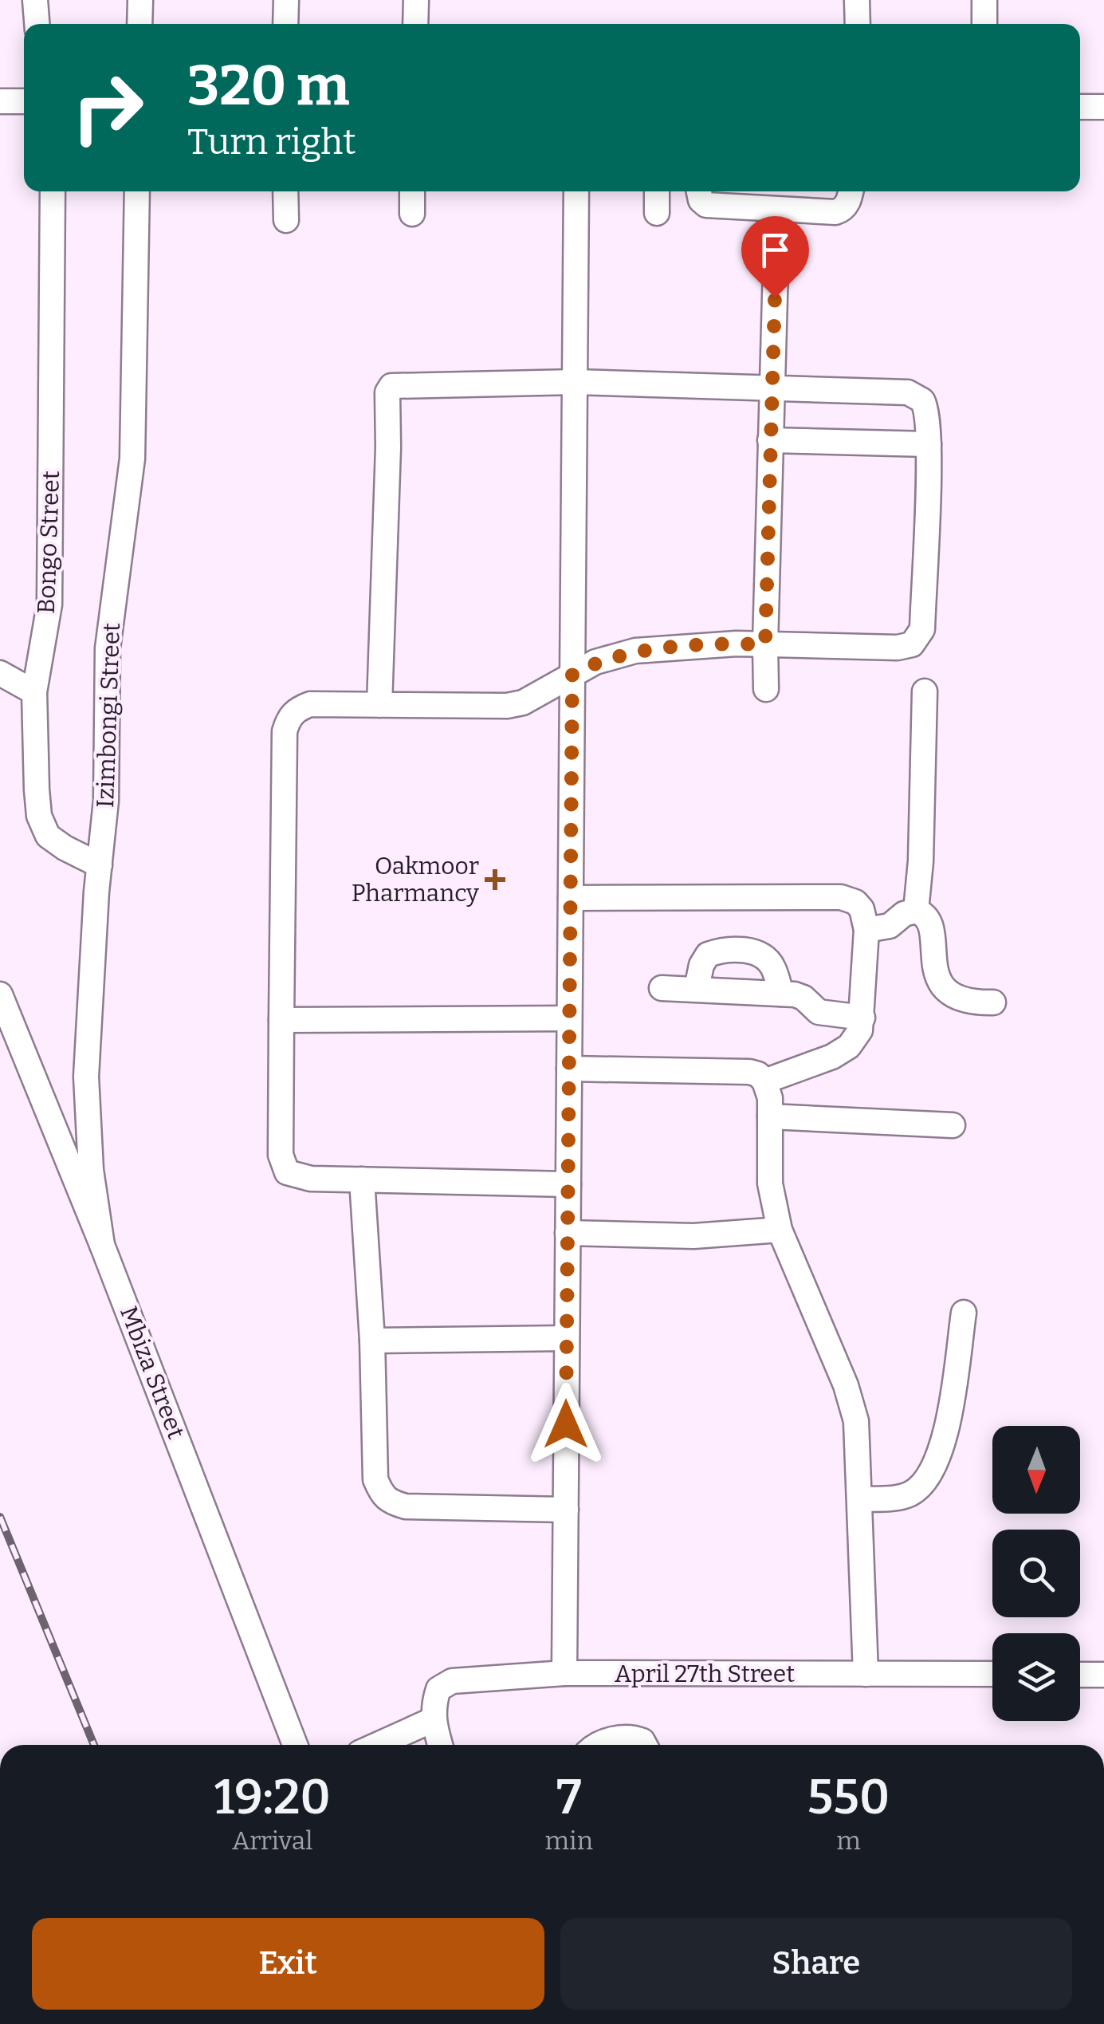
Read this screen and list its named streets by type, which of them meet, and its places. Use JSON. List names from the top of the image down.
{
  "streets": {
    "street": [
      "Bongo Street",
      "Izimbongi Street",
      "Mbiza Street",
      "April 27th Street"
    ]
  },
  "crossings": [
    ["Bongo Street", "Izimbongi Street"],
    ["Izimbongi Street", "Mbiza Street"]
  ],
  "places": {
    "health": ["Oakmoor Pharmancy"]
  },
  "north": "bottom",
  "page": {
    "turn": ["320 m", "Turn right"],
    "eta": [
      "19:20",
      "Arrival",
      "7",
      "min",
      "550",
      "m"
    ],
    "buttons": ["Exit", "Share"]
  }
}
